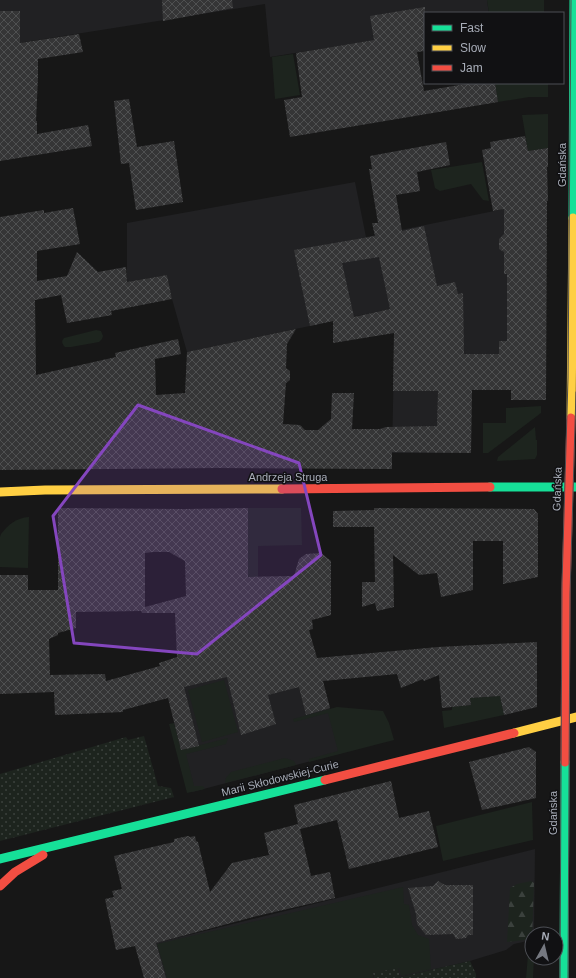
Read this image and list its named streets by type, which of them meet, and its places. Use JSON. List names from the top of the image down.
{
  "streets": {
    "street": ["Gdańska", "Andrzeja Struga", "Marii Skłodowskiej-Curie"]
  },
  "crossings": [
    ["Gdańska", "Andrzeja Struga"],
    ["Gdańska", "Marii Skłodowskiej-Curie"]
  ],
  "legend": ["Fast", "Slow", "Jam"],
  "north": "top"
}
